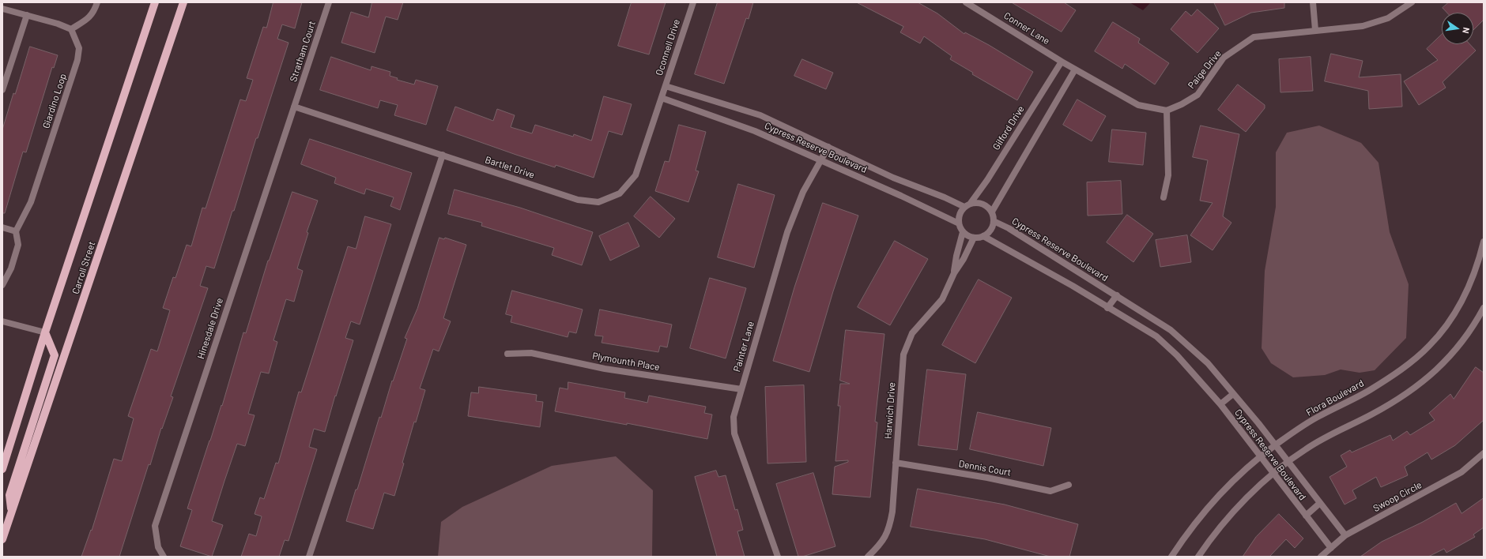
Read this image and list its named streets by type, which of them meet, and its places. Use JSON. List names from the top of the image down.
{
  "streets": {
    "main road": ["Carroll Street"],
    "street": [
      "Conner Lane",
      "Oconnell Drive",
      "Stratham Court",
      "Paige Drive",
      "Giardino Loop",
      "Gilford Drive",
      "Cypress Reserve Boulevard",
      "Bartlet Drive",
      "Hinesdale Drive",
      "Painter Lane",
      "Plymounth Place",
      "Flora Boulevard",
      "Harwich Drive",
      "Dennis Court",
      "Swoop Circle"
    ]
  },
  "crossings": [
    ["Conner Lane", "Gilford Drive"],
    ["Oconnell Drive", "Cypress Reserve Boulevard"],
    ["Oconnell Drive", "Bartlet Drive"],
    ["Stratham Court", "Bartlet Drive"],
    ["Stratham Court", "Hinesdale Drive"],
    ["Gilford Drive", "Cypress Reserve Boulevard"],
    ["Gilford Drive", "Harwich Drive"],
    ["Cypress Reserve Boulevard", "Bartlet Drive"],
    ["Cypress Reserve Boulevard", "Painter Lane"],
    ["Cypress Reserve Boulevard", "Flora Boulevard"],
    ["Cypress Reserve Boulevard", "Harwich Drive"],
    ["Cypress Reserve Boulevard", "Swoop Circle"],
    ["Bartlet Drive", "Hinesdale Drive"],
    ["Painter Lane", "Plymounth Place"],
    ["Harwich Drive", "Dennis Court"]
  ],
  "north": "right"
}
